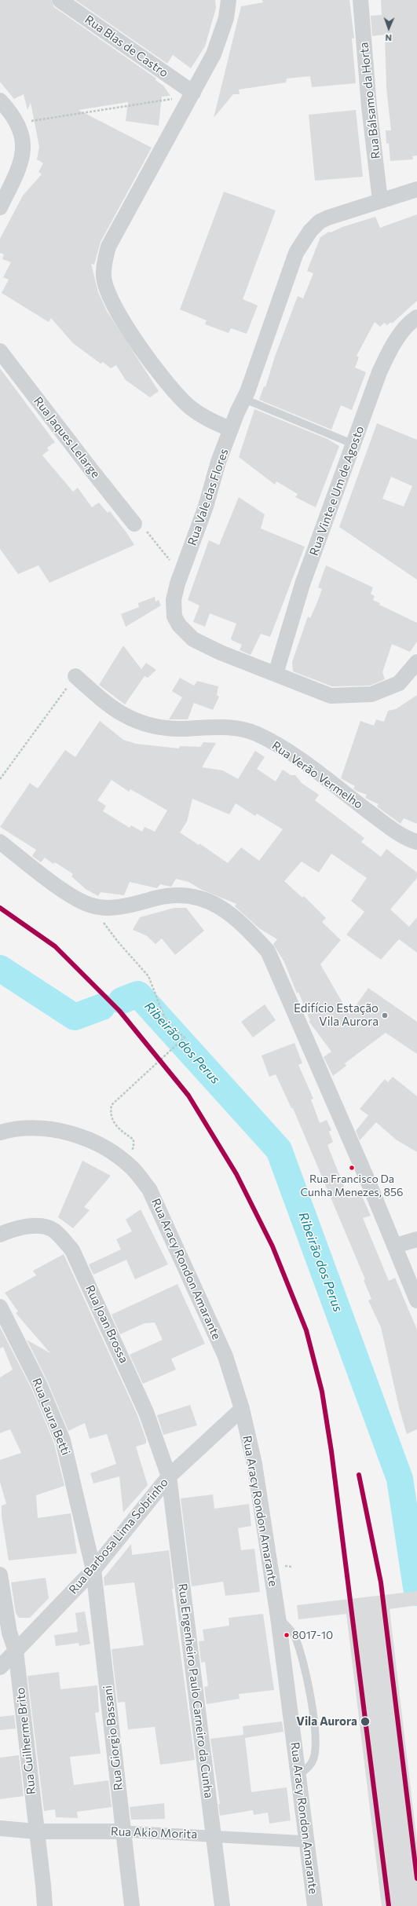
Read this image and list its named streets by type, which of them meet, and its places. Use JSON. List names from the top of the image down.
{
  "streets": {
    "street": [
      "Rua Blas de Castro",
      "Rua Bálsamo da Horta",
      "Rua Jaques Lelarge",
      "Rua Vinte e Um de Agosto",
      "Rua Vale das Flores",
      "Rua Verão Vermelho",
      "Rua Aracy Rondon Amarante",
      "Rua Joan Brossa",
      "Rua Laura Betti",
      "Rua Barbosa Lima Sobrinho",
      "Rua Engenheiro Paulo Carneiro da Cunha",
      "Rua Giorgio Bassani",
      "Rua Guilherme Brito",
      "Rua Akio Morita"
    ]
  },
  "crossings": [
    ["Rua Bálsamo da Horta", "Rua Vale das Flores"],
    ["Rua Vinte e Um de Agosto", "Rua Vale das Flores"],
    ["Rua Aracy Rondon Amarante", "Rua Barbosa Lima Sobrinho"],
    ["Rua Aracy Rondon Amarante", "Rua Akio Morita"],
    ["Rua Joan Brossa", "Rua Barbosa Lima Sobrinho"],
    ["Rua Joan Brossa", "Rua Engenheiro Paulo Carneiro da Cunha"],
    ["Rua Laura Betti", "Rua Barbosa Lima Sobrinho"],
    ["Rua Laura Betti", "Rua Giorgio Bassani"],
    ["Rua Barbosa Lima Sobrinho", "Rua Engenheiro Paulo Carneiro da Cunha"],
    ["Rua Barbosa Lima Sobrinho", "Rua Giorgio Bassani"],
    ["Rua Barbosa Lima Sobrinho", "Rua Guilherme Brito"],
    ["Rua Engenheiro Paulo Carneiro da Cunha", "Rua Akio Morita"],
    ["Rua Giorgio Bassani", "Rua Akio Morita"],
    ["Rua Guilherme Brito", "Rua Akio Morita"]
  ],
  "water": ["Ribeirão dos Perus"],
  "places": [
    "Edifício Estação Vila Aurora",
    "Rua Francisco Da Cunha Menezes, 856",
    "8017-10",
    "Vila Aurora"
  ],
  "north": "bottom"
}
